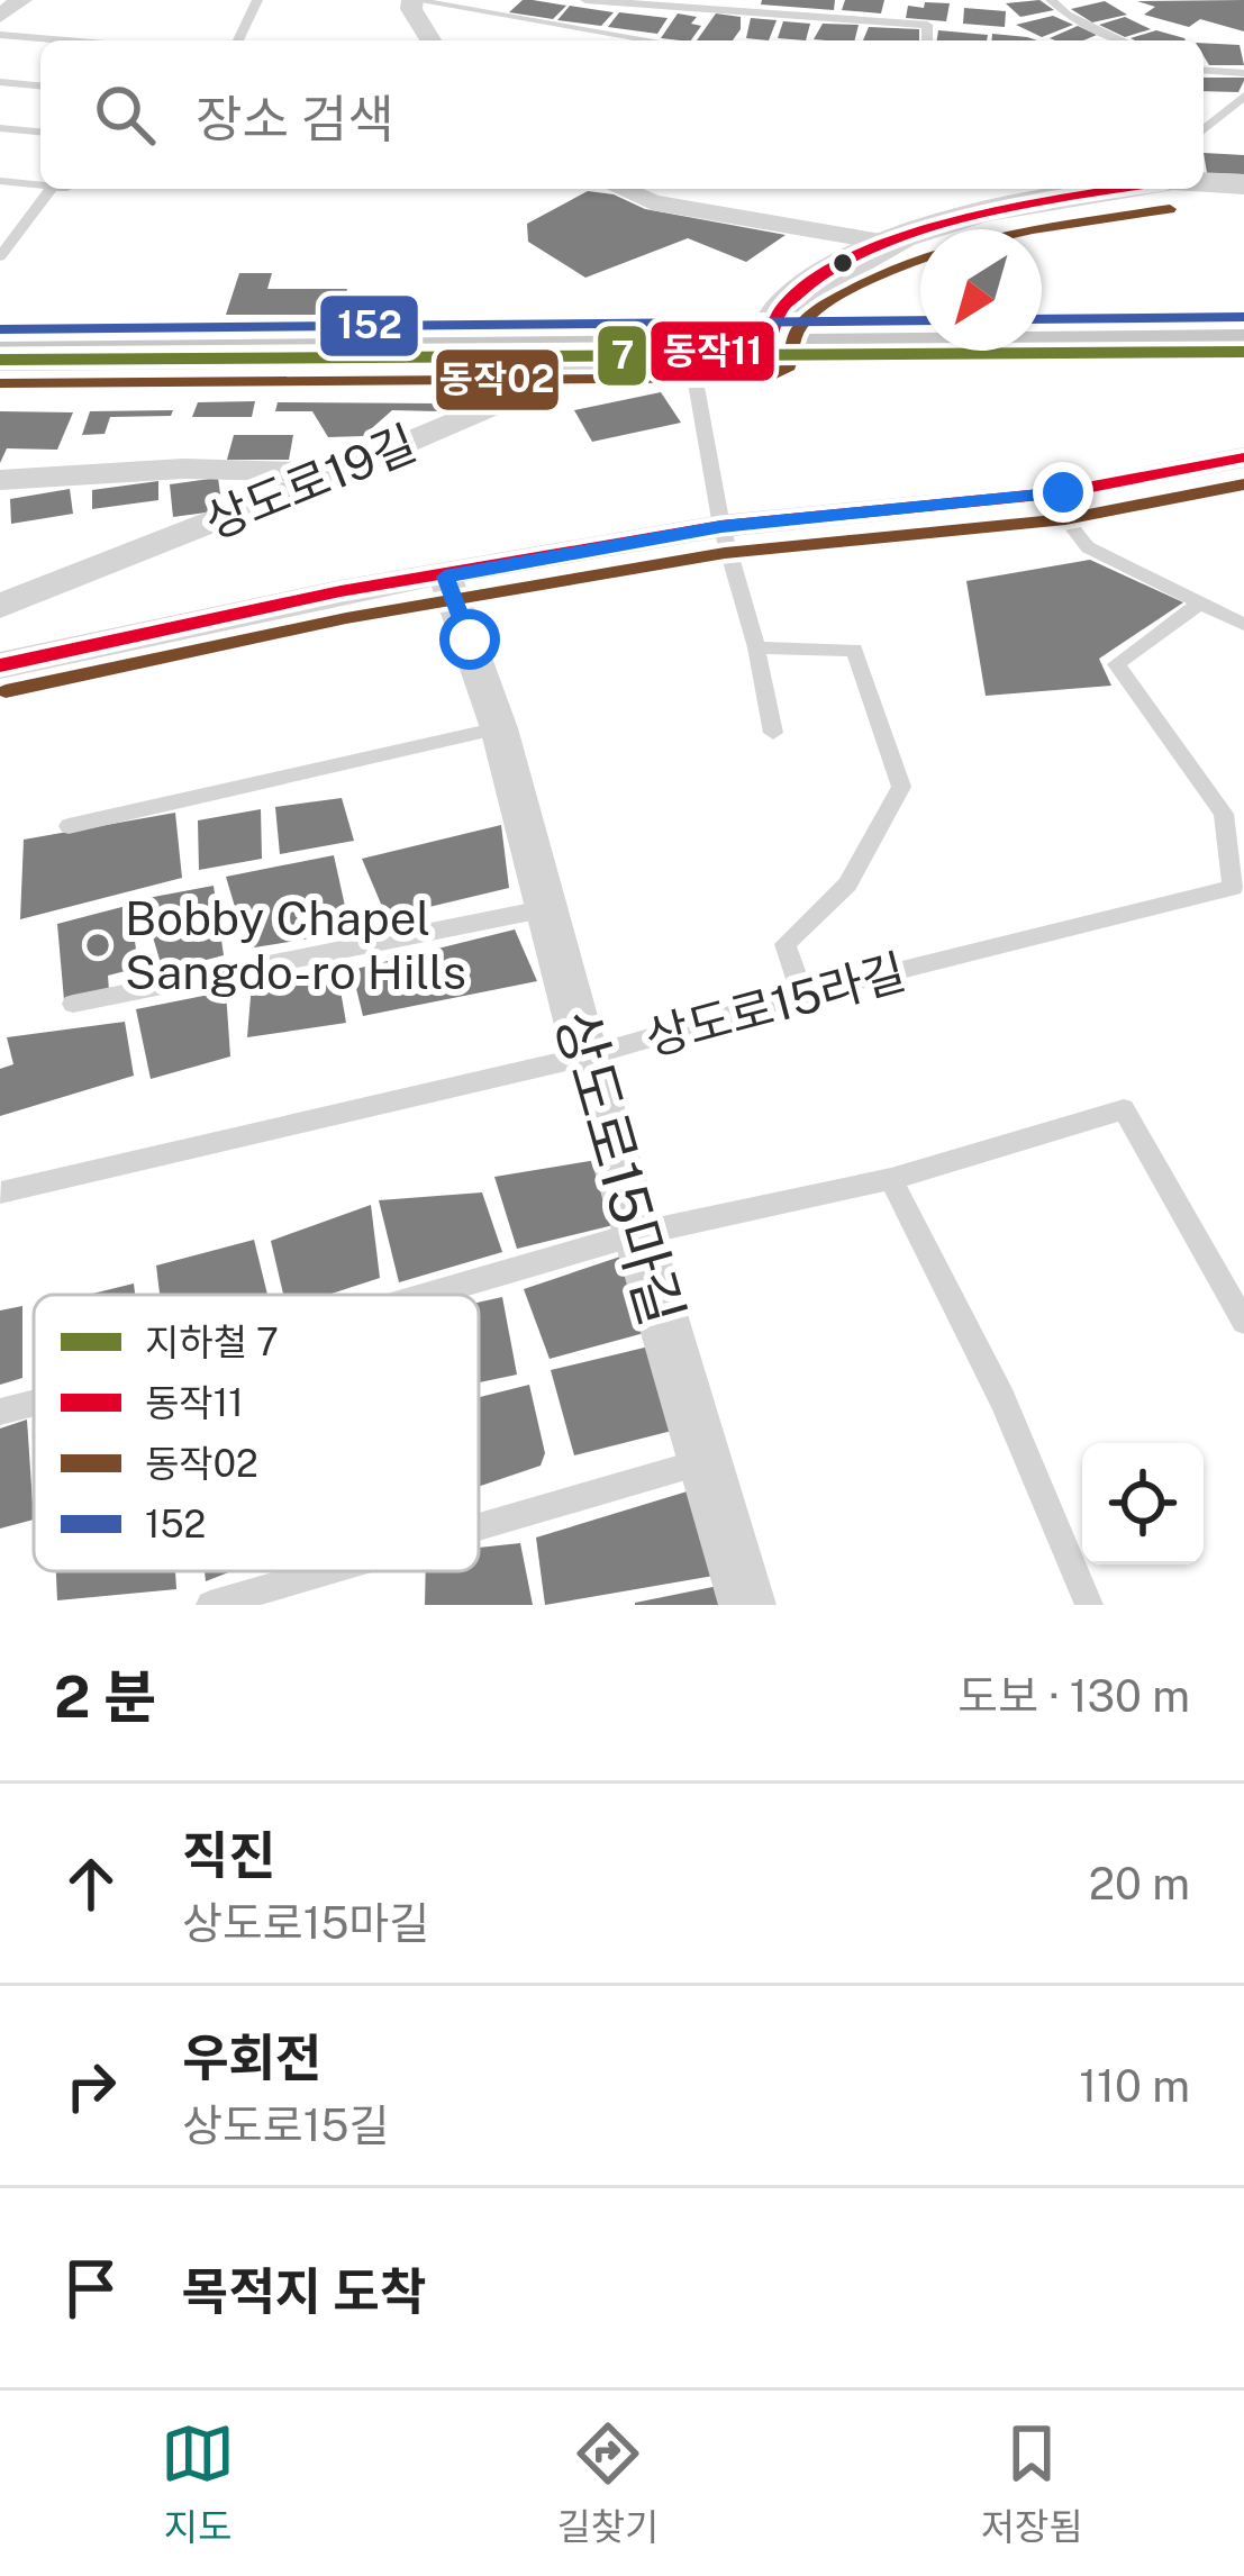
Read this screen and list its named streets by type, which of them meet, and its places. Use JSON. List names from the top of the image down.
{
  "streets": {
    "street": ["상도로19길", "상도로15마길"],
    "lane": ["상도로15라길"]
  },
  "crossings": [
    ["상도로15라길", "상도로15마길"]
  ],
  "places": ["Bobby Chapel Sangdo-ro Hills"],
  "lines": [
    "transit line 동작11",
    "transit line 동작02",
    "transit line 152",
    "metro line 7"
  ],
  "legend": [
    "지하철 7",
    "동작11",
    "동작02",
    "152"
  ],
  "north": "bottom left",
  "page": {
    "search": "장소 검색",
    "heading": ["2 분", "도보 · 130 m"],
    "list": [
      ["직진", "상도로15마길", "20 m"],
      ["우회전", "상도로15길", "110 m"],
      "목적지 도착"
    ],
    "nav": ["지도", "길찾기", "저장됨"]
  }
}
